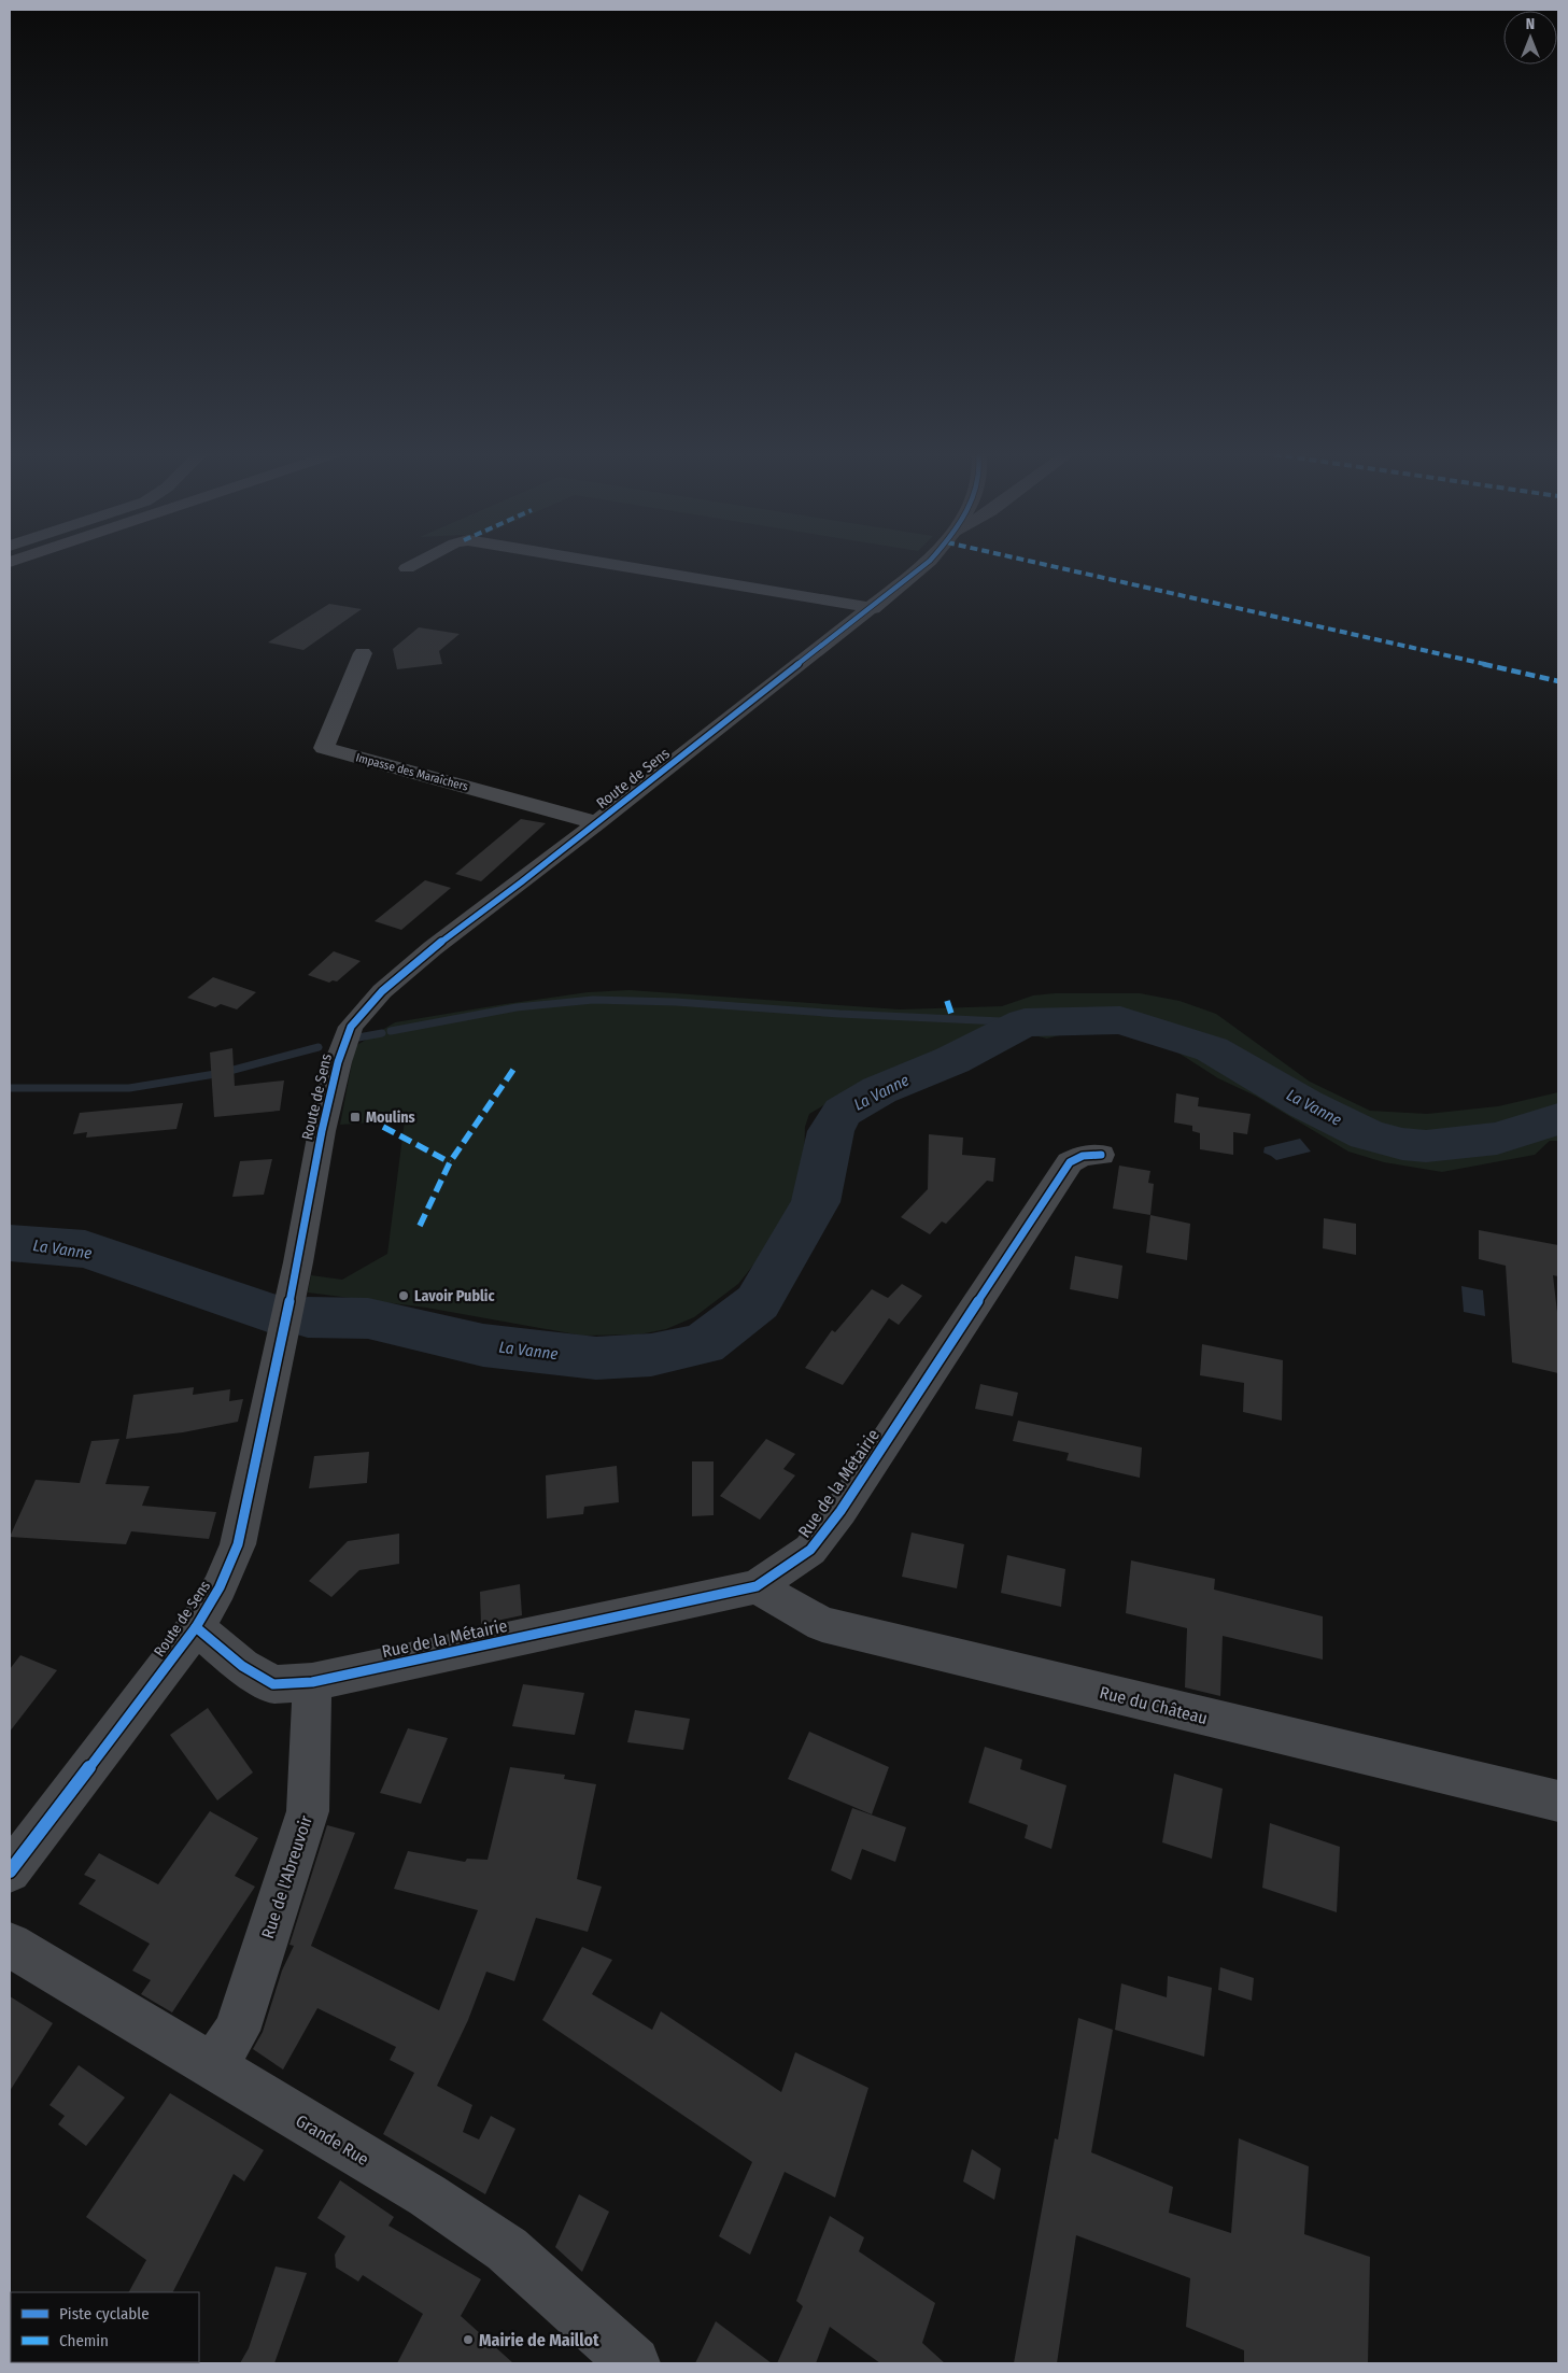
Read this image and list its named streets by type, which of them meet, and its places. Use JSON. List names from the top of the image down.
{
  "streets": {
    "street": [
      "Impasse des Maraîchers",
      "Route de Sens",
      "Rue de la Métairie",
      "Rue du Château",
      "Rue de l'Abreuvoir",
      "Grande Rue"
    ]
  },
  "crossings": [
    ["Impasse des Maraîchers", "Route de Sens"],
    ["Rue de la Métairie", "Rue du Château"],
    ["Rue de la Métairie", "Rue de l'Abreuvoir"],
    ["Rue de l'Abreuvoir", "Grande Rue"]
  ],
  "water": ["La Vanne"],
  "places": {
    "transit": ["Moulins"],
    "other": ["Lavoir Public", "Mairie de Maillot"]
  },
  "legend": ["Piste cyclable", "Chemin"],
  "north": "top"
}
